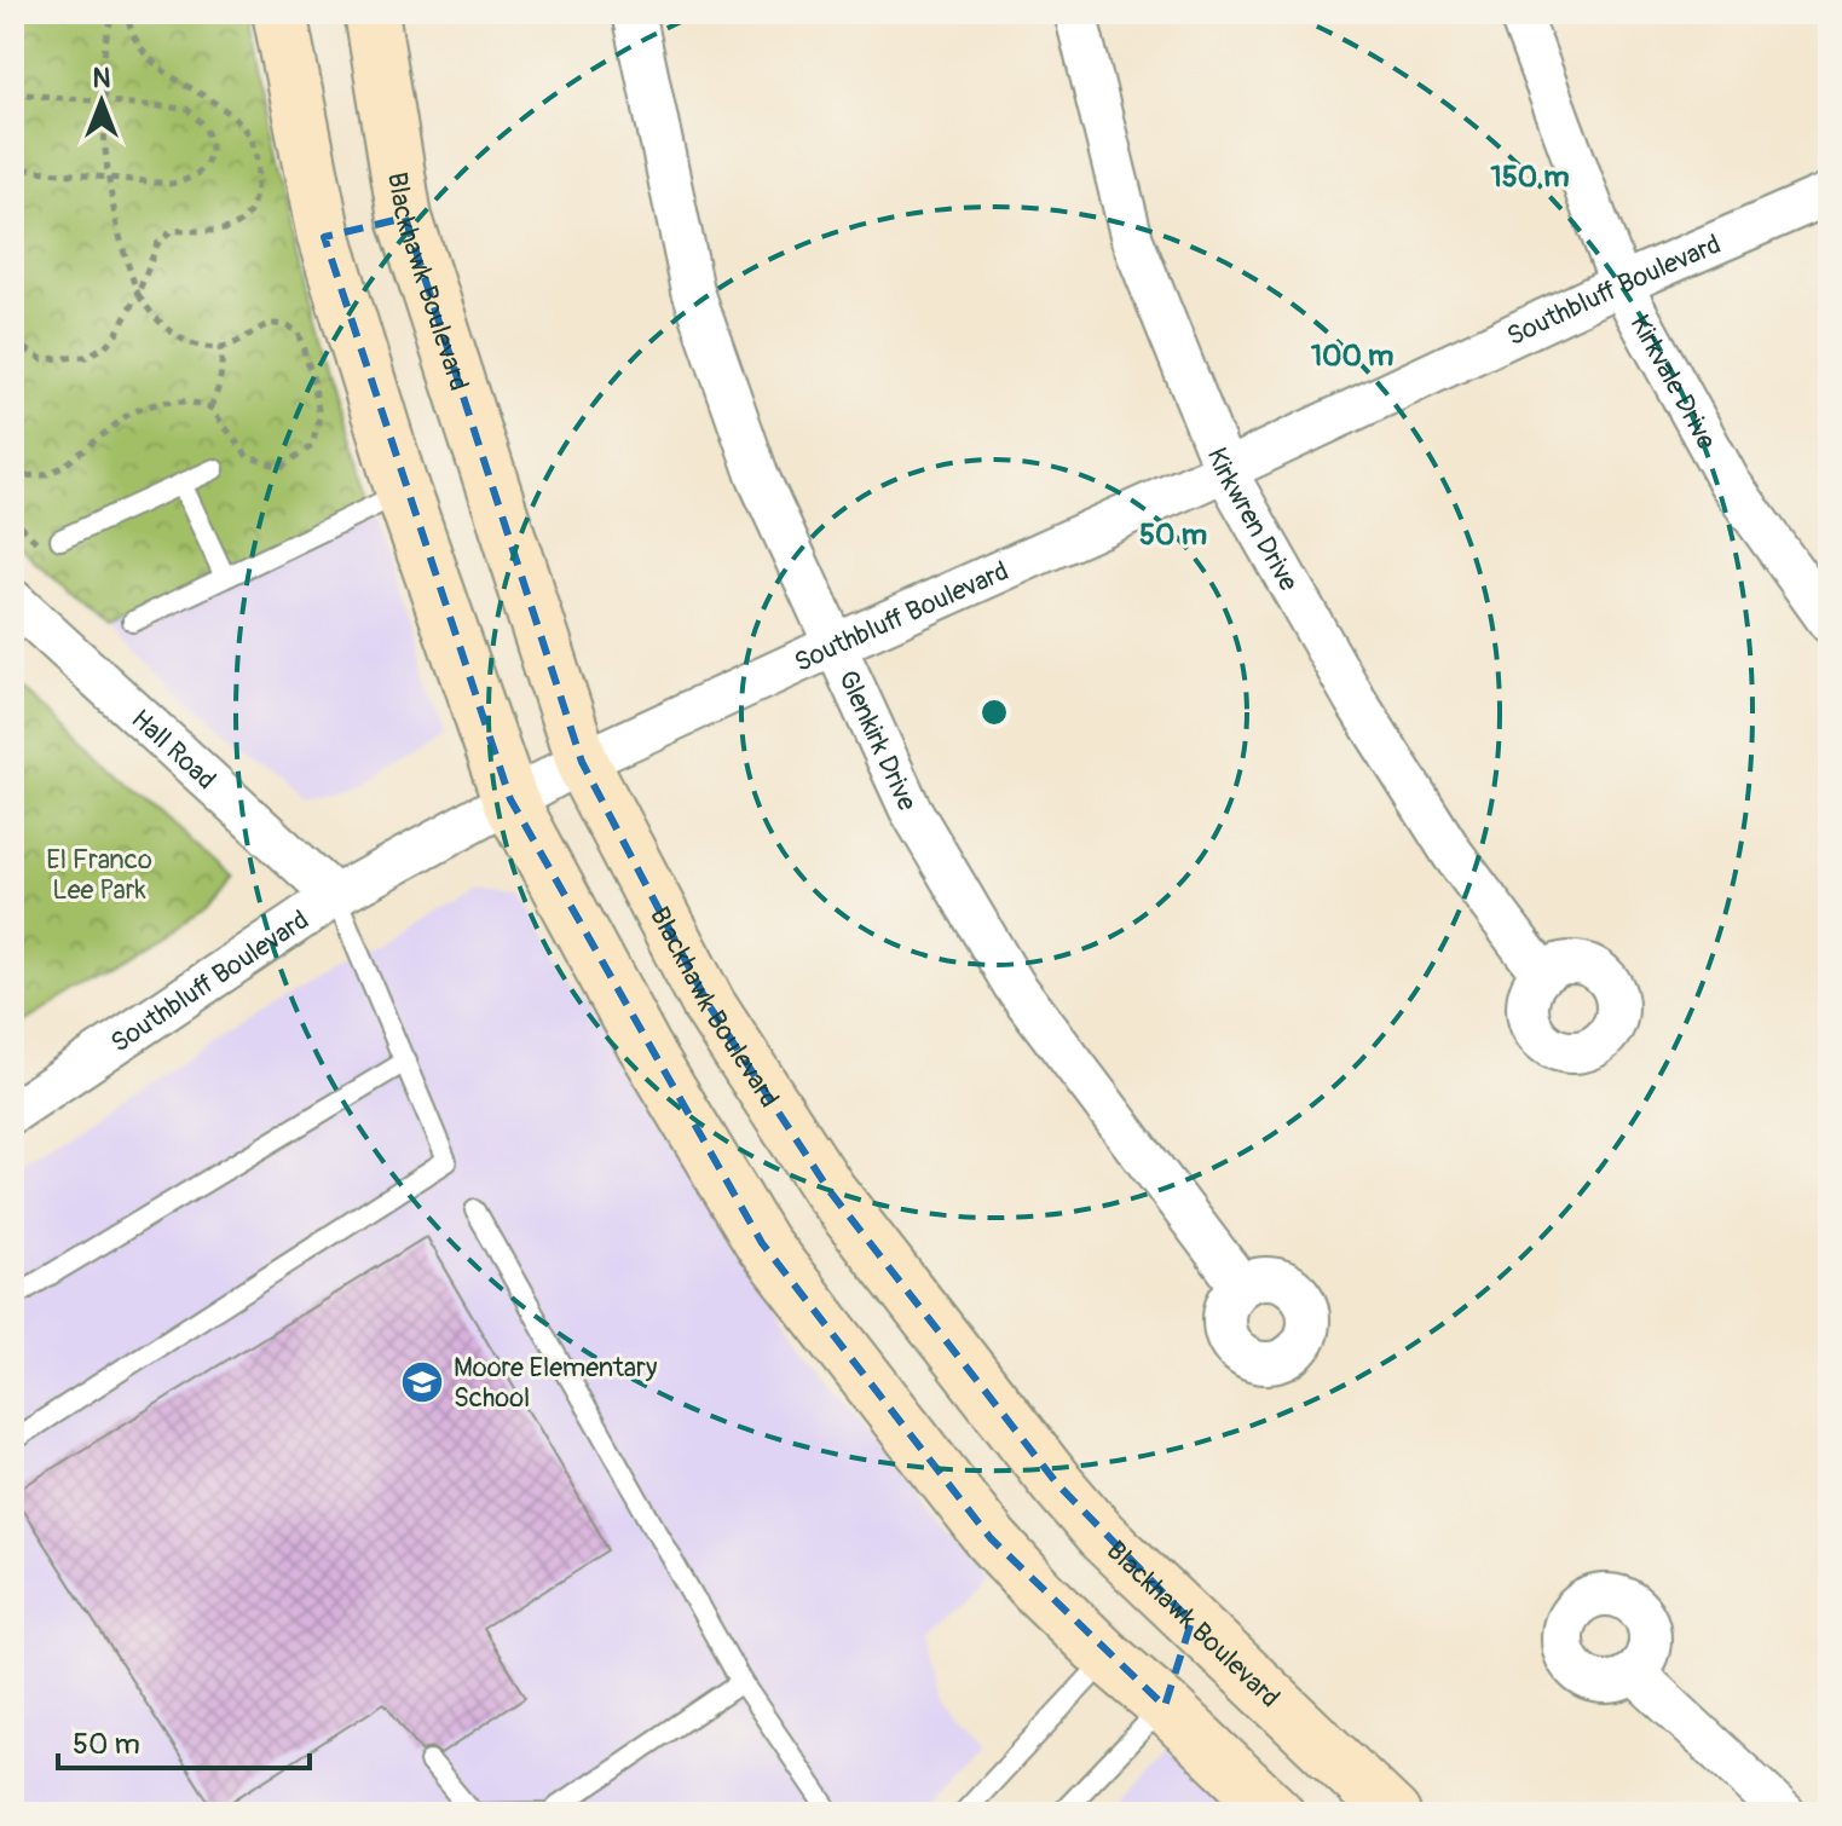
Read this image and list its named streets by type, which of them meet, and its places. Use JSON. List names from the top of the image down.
{
  "streets": {
    "main road": ["Blackhawk Boulevard"],
    "street": [
      "Southbluff Boulevard",
      "Kirkvale Drive",
      "Kirkwren Drive",
      "Glenkirk Drive",
      "Hall Road"
    ]
  },
  "crossings": [
    ["Blackhawk Boulevard", "Southbluff Boulevard"],
    ["Southbluff Boulevard", "Kirkvale Drive"],
    ["Southbluff Boulevard", "Kirkwren Drive"],
    ["Southbluff Boulevard", "Glenkirk Drive"],
    ["Southbluff Boulevard", "Hall Road"]
  ],
  "parks": ["El Franco Lee Park"],
  "places": {
    "school or university": ["Moore Elementary School"]
  },
  "scale_bar": "50 m",
  "north": "top",
  "rings": ["150 m", "100 m", "50 m"]
}
